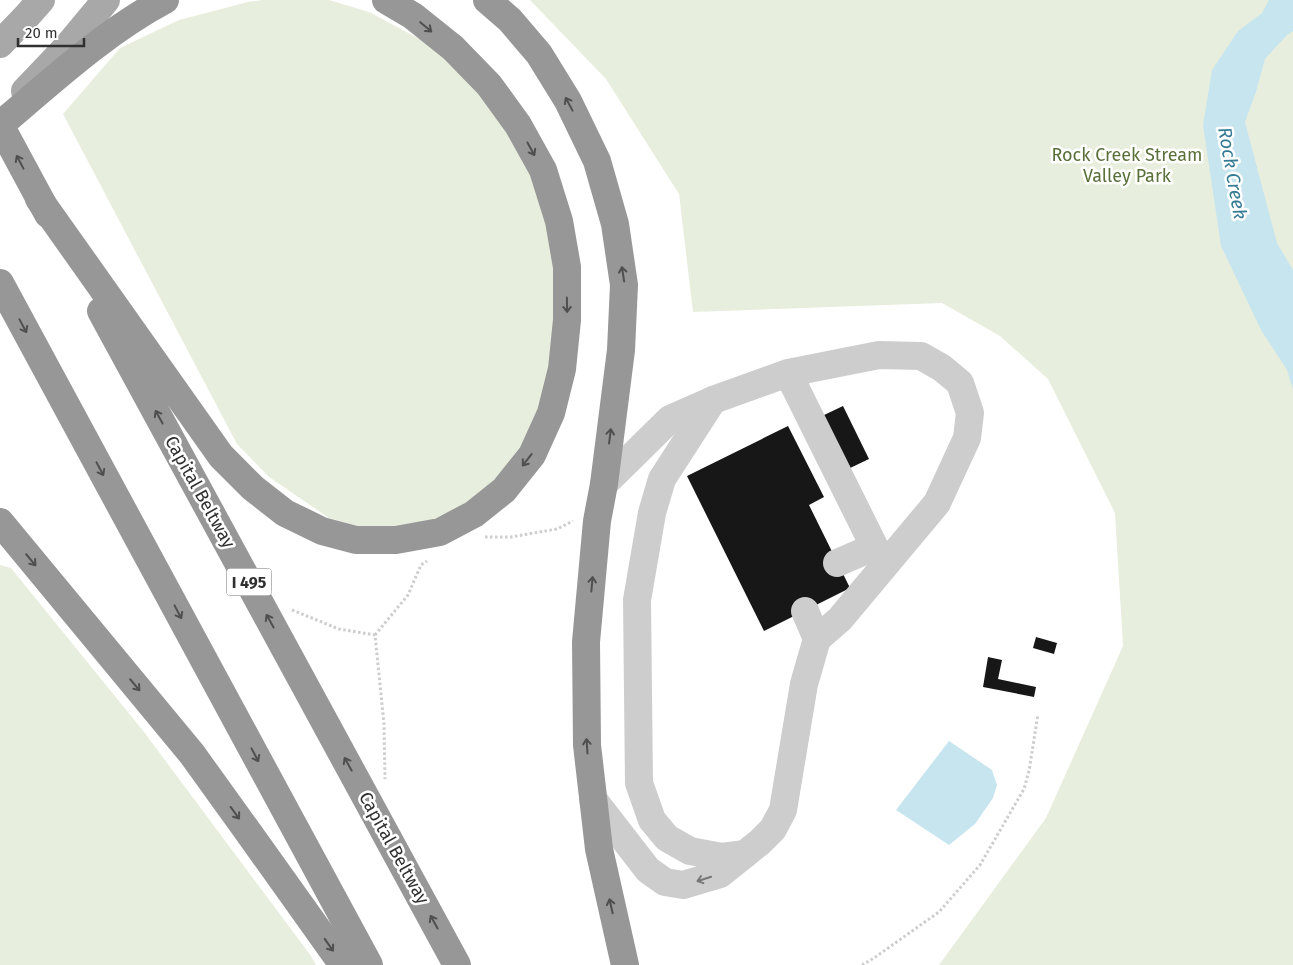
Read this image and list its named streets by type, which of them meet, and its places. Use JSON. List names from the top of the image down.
{
  "streets": {
    "highway": ["Capital Beltway", "I 495"]
  },
  "water": ["Rock Creek"],
  "parks": ["Rock Creek Stream Valley Park"],
  "scale_bar": "20 m"
}
